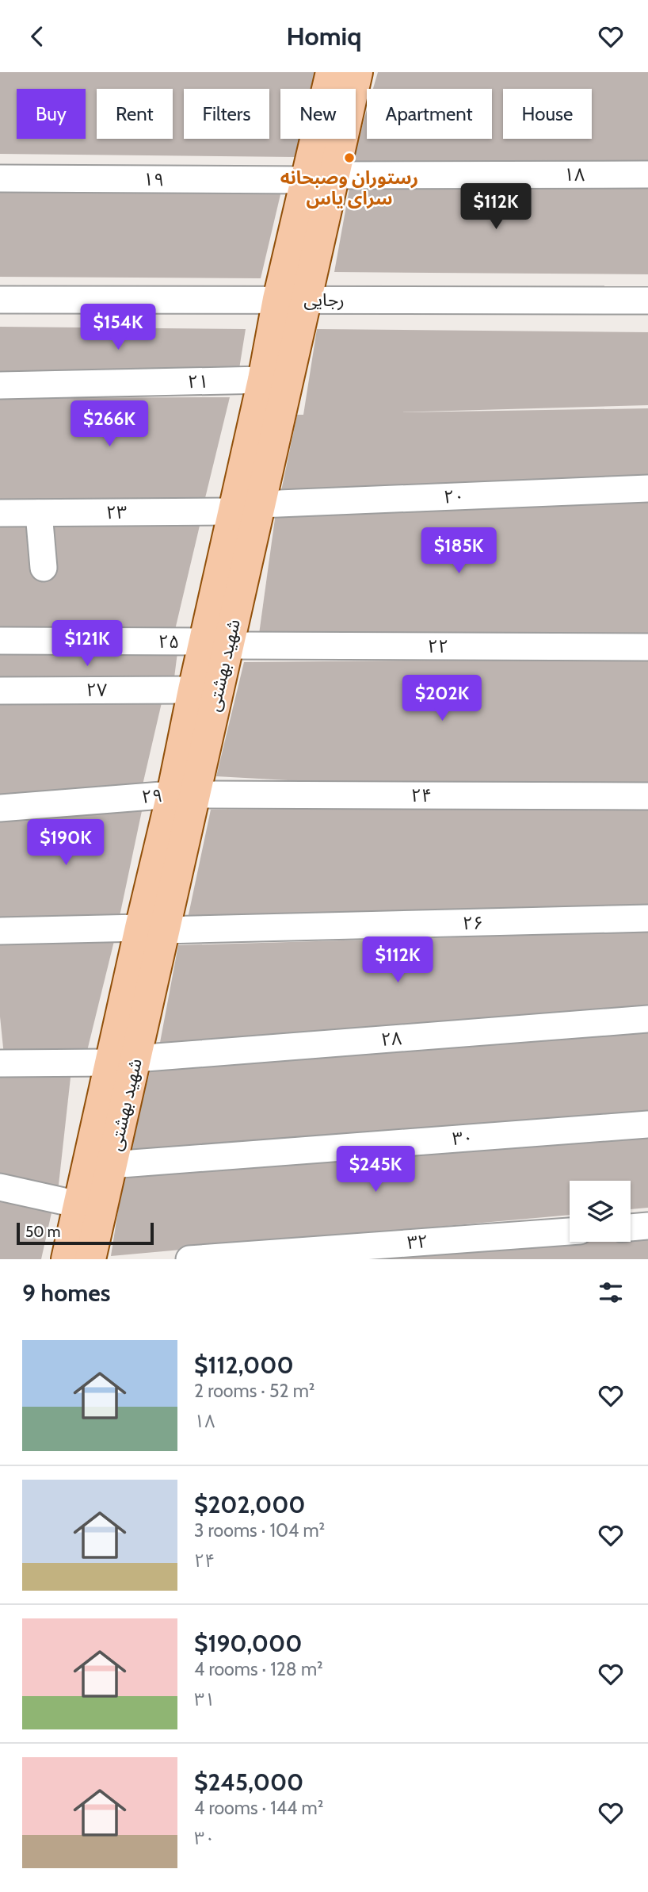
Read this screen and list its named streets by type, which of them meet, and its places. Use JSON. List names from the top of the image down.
{
  "streets": {
    "main road": ["شهید بهشتی"],
    "street": [
      "۱۸",
      "۱۹",
      "رجایی",
      "۲۱",
      "۲۰",
      "۲۳",
      "۲۵",
      "۲۲",
      "۲۷",
      "۲۴",
      "۲۹",
      "۲۶",
      "۲۸",
      "۳۰",
      "۳۲"
    ]
  },
  "crossings": [
    ["۱۸", "۱۹"],
    ["۱۸", "شهید بهشتی"],
    ["۱۹", "شهید بهشتی"],
    ["رجایی", "شهید بهشتی"],
    ["۲۱", "شهید بهشتی"],
    ["۲۰", "۲۳"],
    ["۲۰", "شهید بهشتی"],
    ["۲۳", "شهید بهشتی"],
    ["۲۵", "۲۲"],
    ["۲۵", "شهید بهشتی"],
    ["۲۲", "شهید بهشتی"],
    ["شهید بهشتی", "۲۷"],
    ["شهید بهشتی", "۲۴"],
    ["شهید بهشتی", "۲۹"],
    ["شهید بهشتی", "۲۶"],
    ["شهید بهشتی", "۲۸"],
    ["شهید بهشتی", "۳۰"],
    ["۲۴", "۲۹"]
  ],
  "places": ["رستوران وصبحانه سرای یاس"],
  "scale_bar": "50 m",
  "page": {
    "header": "Homiq",
    "chip": [
      "Buy",
      "Rent",
      "Filters",
      "New",
      "Apartment",
      "House"
    ],
    "price": [
      "$112K",
      "$154K",
      "$266K",
      "$185K",
      "$121K",
      "$202K",
      "$190K",
      "$112K",
      "$245K"
    ],
    "scale": "50 m",
    "heading": "9 homes",
    "list": [
      {
        "name": "$112,000",
        "note": "2 rooms · 52 m² · ۱۸"
      },
      {
        "name": "$202,000",
        "note": "3 rooms · 104 m² · ۲۴"
      },
      {
        "name": "$190,000",
        "note": "4 rooms · 128 m² · ۳۱"
      },
      {
        "name": "$245,000",
        "note": "4 rooms · 144 m² · ۳۰"
      }
    ]
  }
}
